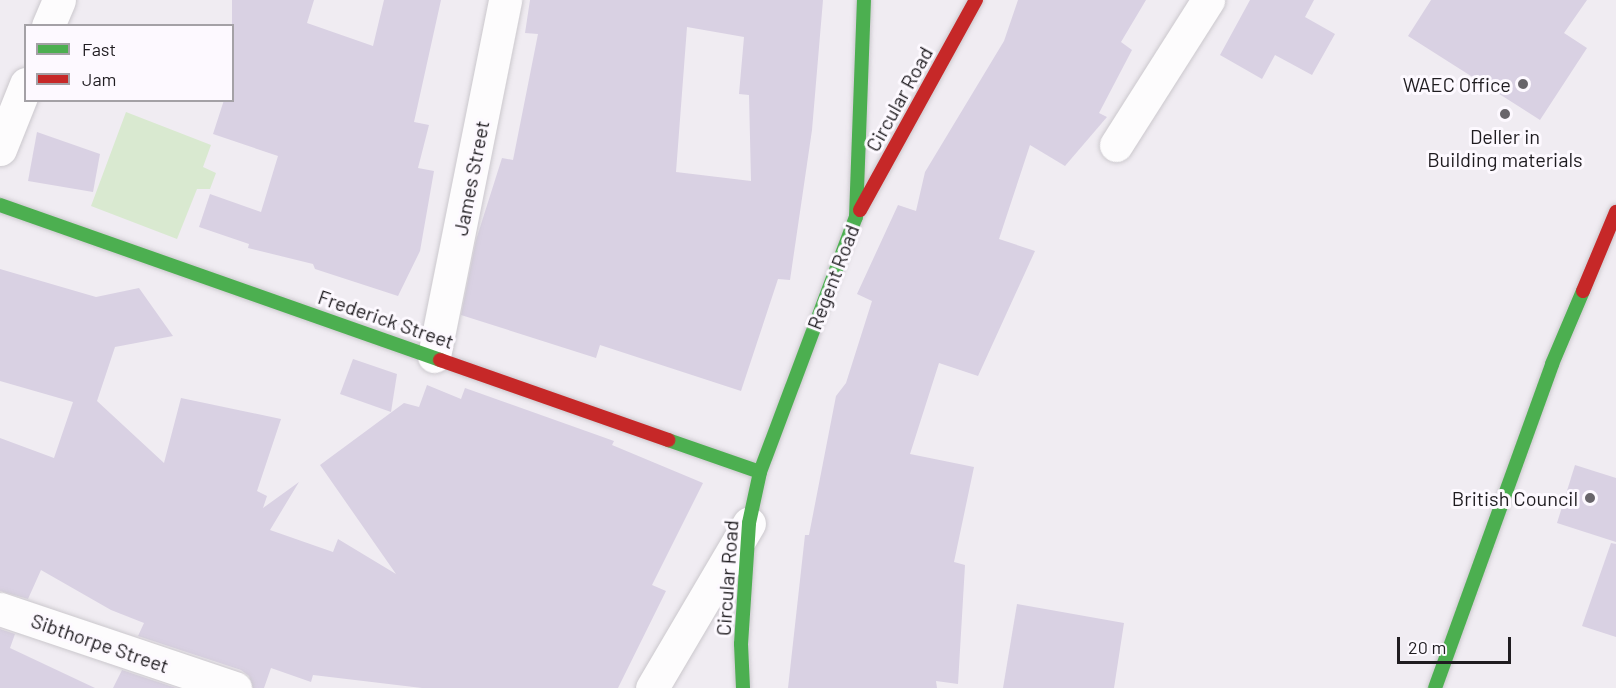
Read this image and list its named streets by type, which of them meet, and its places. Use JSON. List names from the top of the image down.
{
  "streets": {
    "street": [
      "Circular Road",
      "James Street",
      "Regent Road",
      "Frederick Street",
      "Sibthorpe Street"
    ]
  },
  "crossings": [
    ["Circular Road", "Regent Road"],
    ["Circular Road", "Frederick Street"],
    ["James Street", "Frederick Street"],
    ["Regent Road", "Frederick Street"]
  ],
  "places": ["WAEC Office", "Deller in Building materials", "British Council"],
  "legend": ["Fast", "Jam"],
  "scale_bar": "20 m"
}
